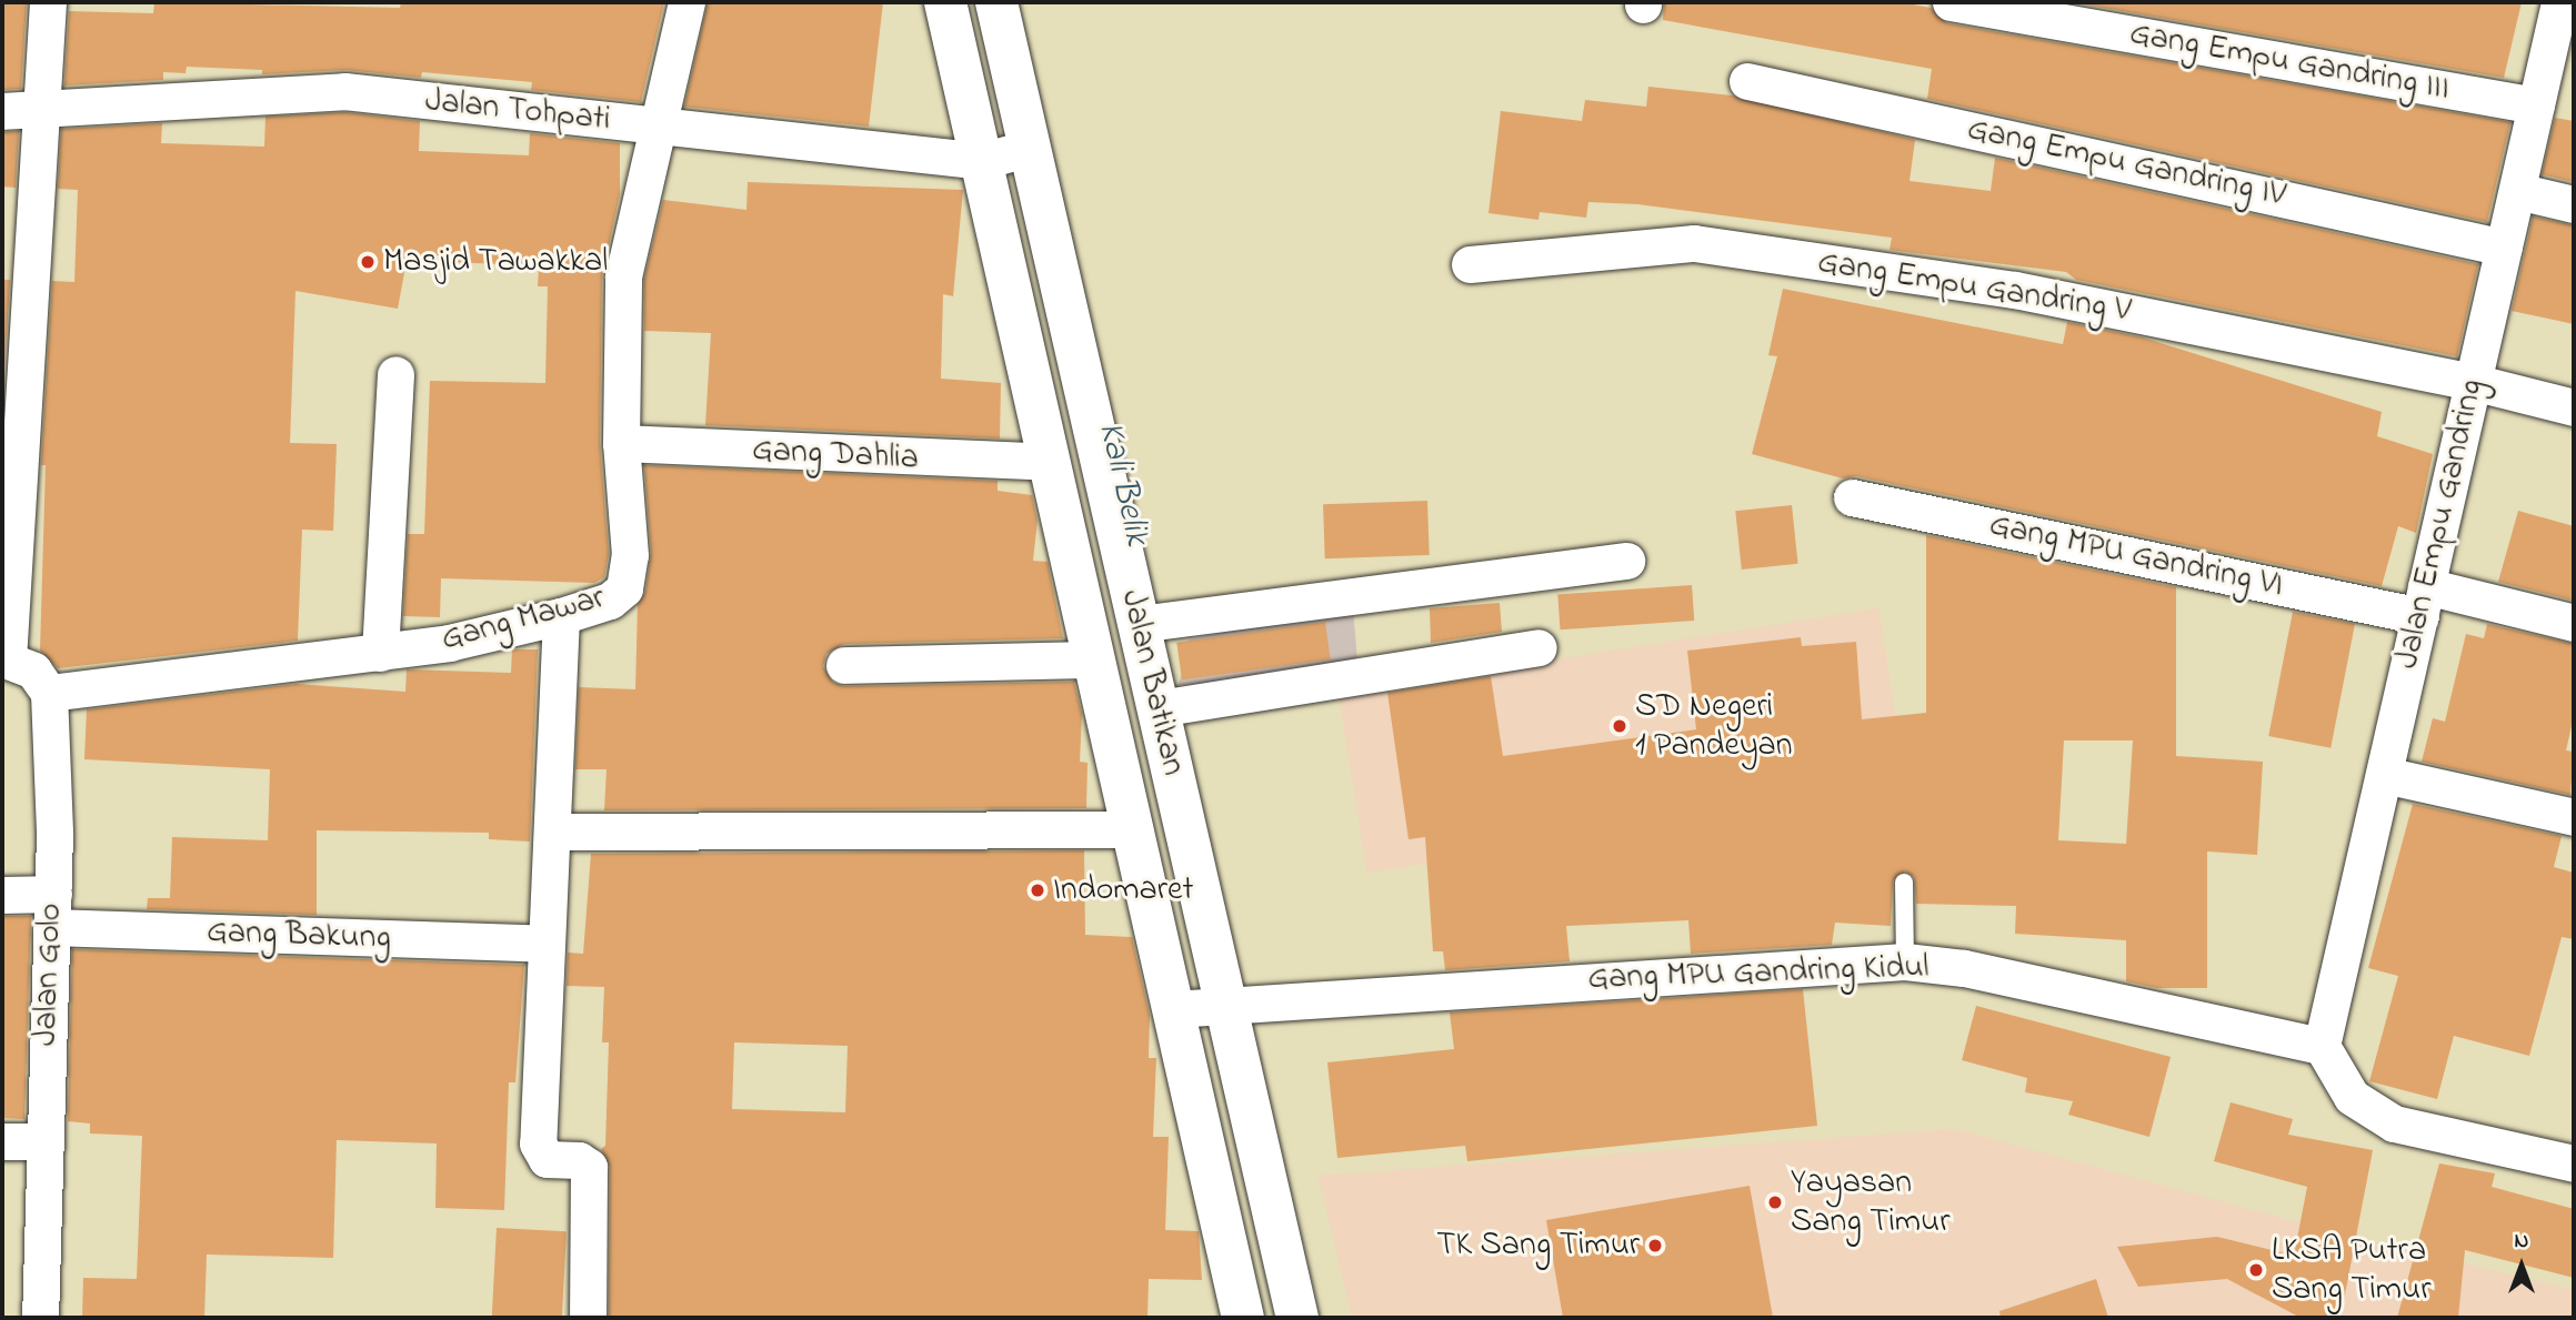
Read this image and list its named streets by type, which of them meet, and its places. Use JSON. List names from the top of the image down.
{
  "streets": {
    "main road": ["Jalan Batikan"],
    "street": [
      "Gang Empu Gandring III",
      "Jalan Tohpati",
      "Gang Empu Gandring IV",
      "Gang Empu Gandring V",
      "Gang Dahlia",
      "Jalan Empu Gandring",
      "Gang MPU Gandring VI",
      "Gang Mawar",
      "Gang Bakung",
      "Gang MPU Gandring Kidul",
      "Jalan Golo"
    ]
  },
  "crossings": [
    ["Gang Empu Gandring III", "Jalan Empu Gandring"],
    ["Jalan Tohpati", "Gang Mawar"],
    ["Jalan Tohpati", "Jalan Batikan"],
    ["Gang Empu Gandring IV", "Jalan Empu Gandring"],
    ["Gang Empu Gandring V", "Jalan Empu Gandring"],
    ["Gang Dahlia", "Gang Mawar"],
    ["Gang Dahlia", "Jalan Batikan"],
    ["Jalan Empu Gandring", "Gang MPU Gandring VI"],
    ["Jalan Empu Gandring", "Gang MPU Gandring Kidul"],
    ["Gang Mawar", "Jalan Golo"],
    ["Jalan Batikan", "Gang MPU Gandring Kidul"],
    ["Gang Bakung", "Jalan Golo"]
  ],
  "water": ["Kali Belik"],
  "places": [
    "Masjid Tawakkal",
    "SD Negeri 1 Pandeyan",
    "Indomaret",
    "Yayasan Sang Timur",
    "TK Sang Timur",
    "LKSA Putra Sang Timur"
  ],
  "north": "top"
}
